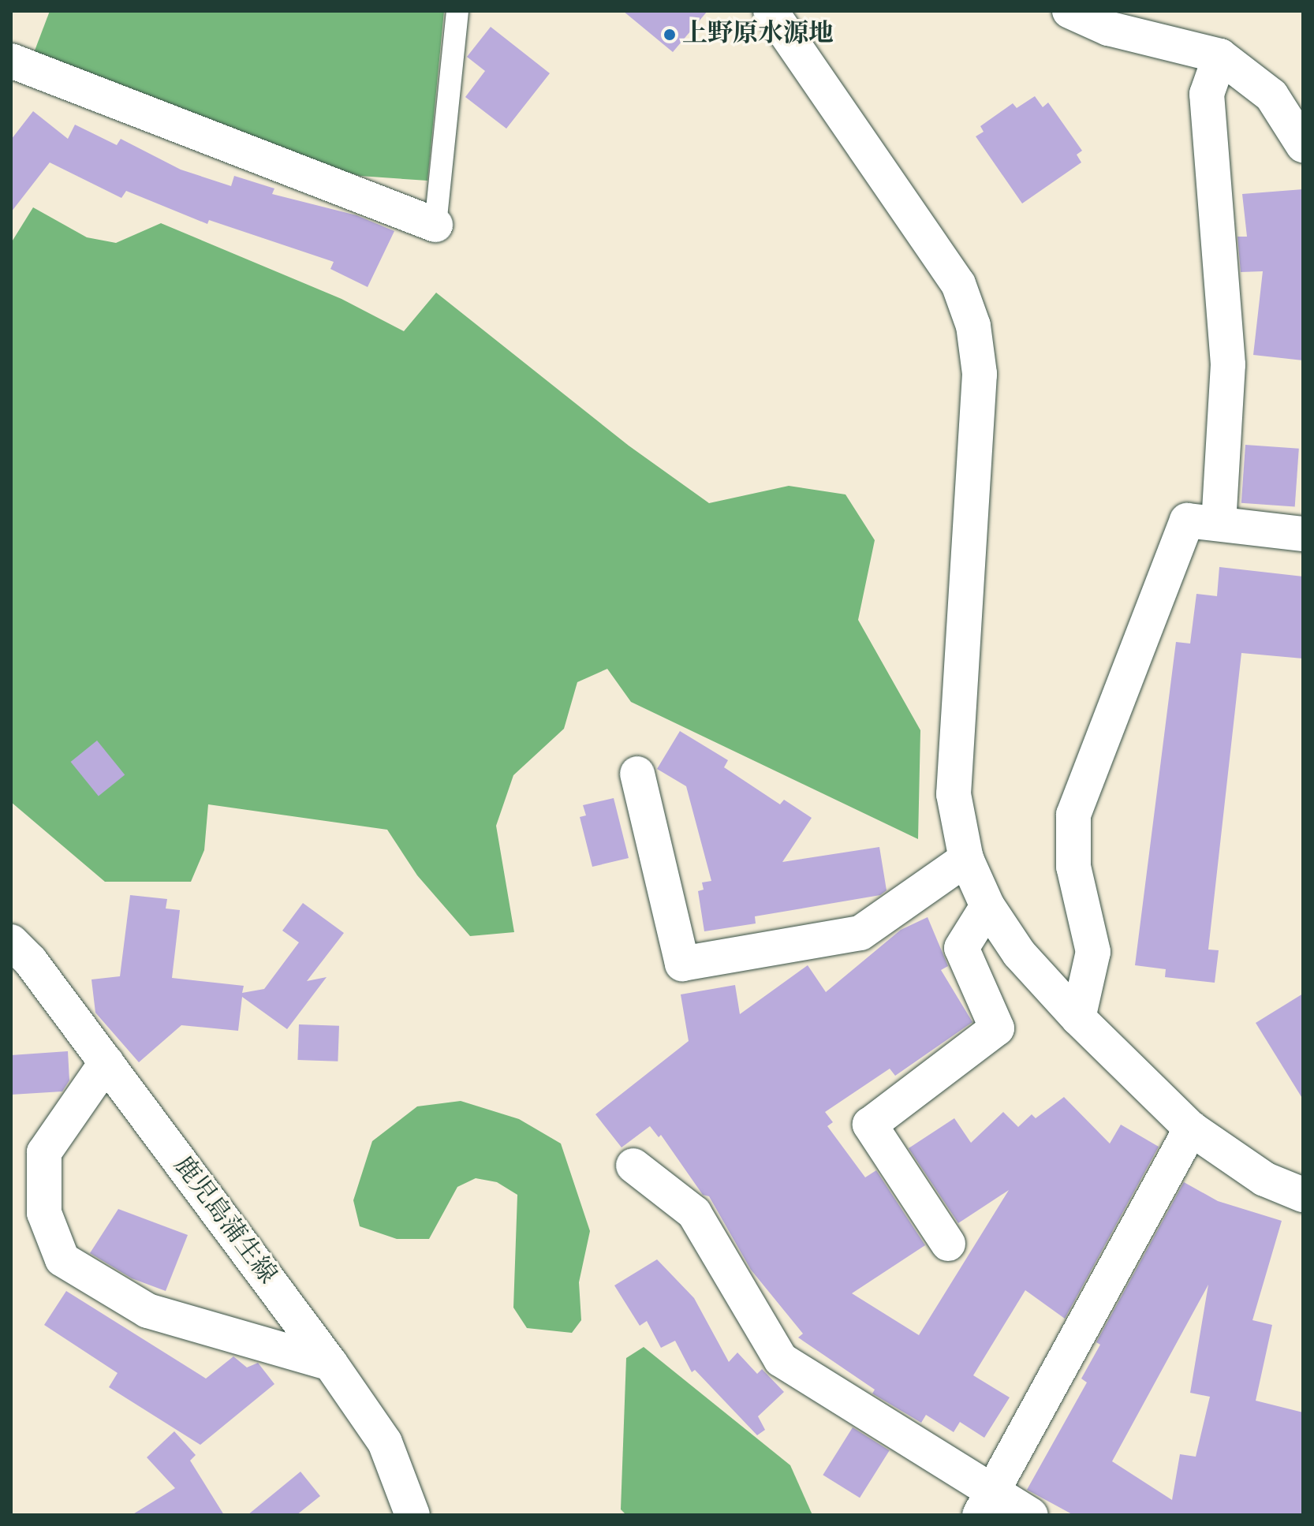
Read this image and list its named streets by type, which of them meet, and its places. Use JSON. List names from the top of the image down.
{
  "streets": {
    "street": ["鹿児島蒲生線"]
  },
  "places": ["上野原水源地"]
}
